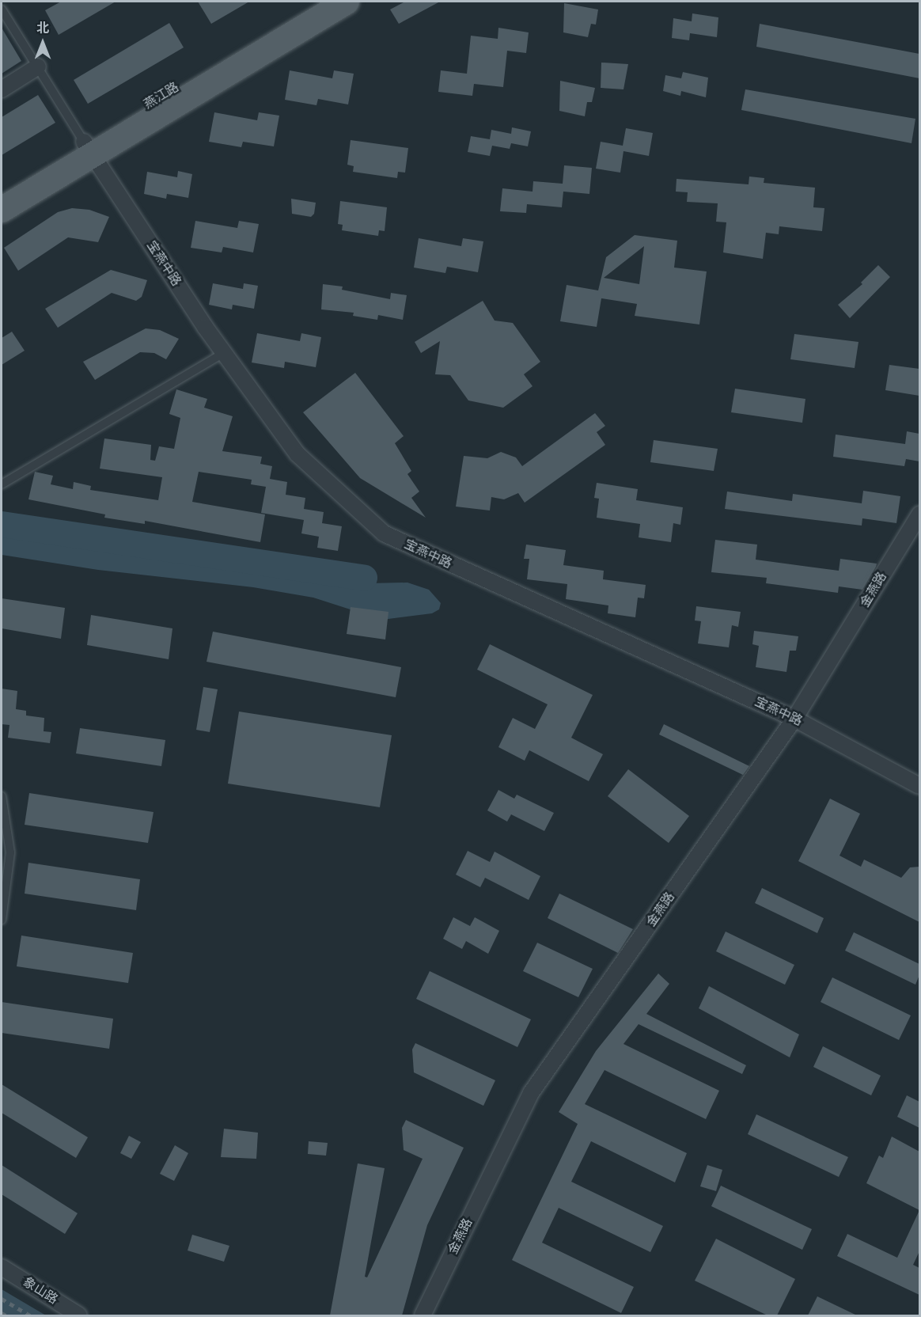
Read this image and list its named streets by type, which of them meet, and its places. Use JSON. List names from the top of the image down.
{
  "streets": {
    "main road": ["燕江路"],
    "street": ["宝燕中路", "金燕路", "象山路"]
  },
  "crossings": [
    ["燕江路", "宝燕中路"],
    ["宝燕中路", "金燕路"]
  ],
  "north": "top"
}
